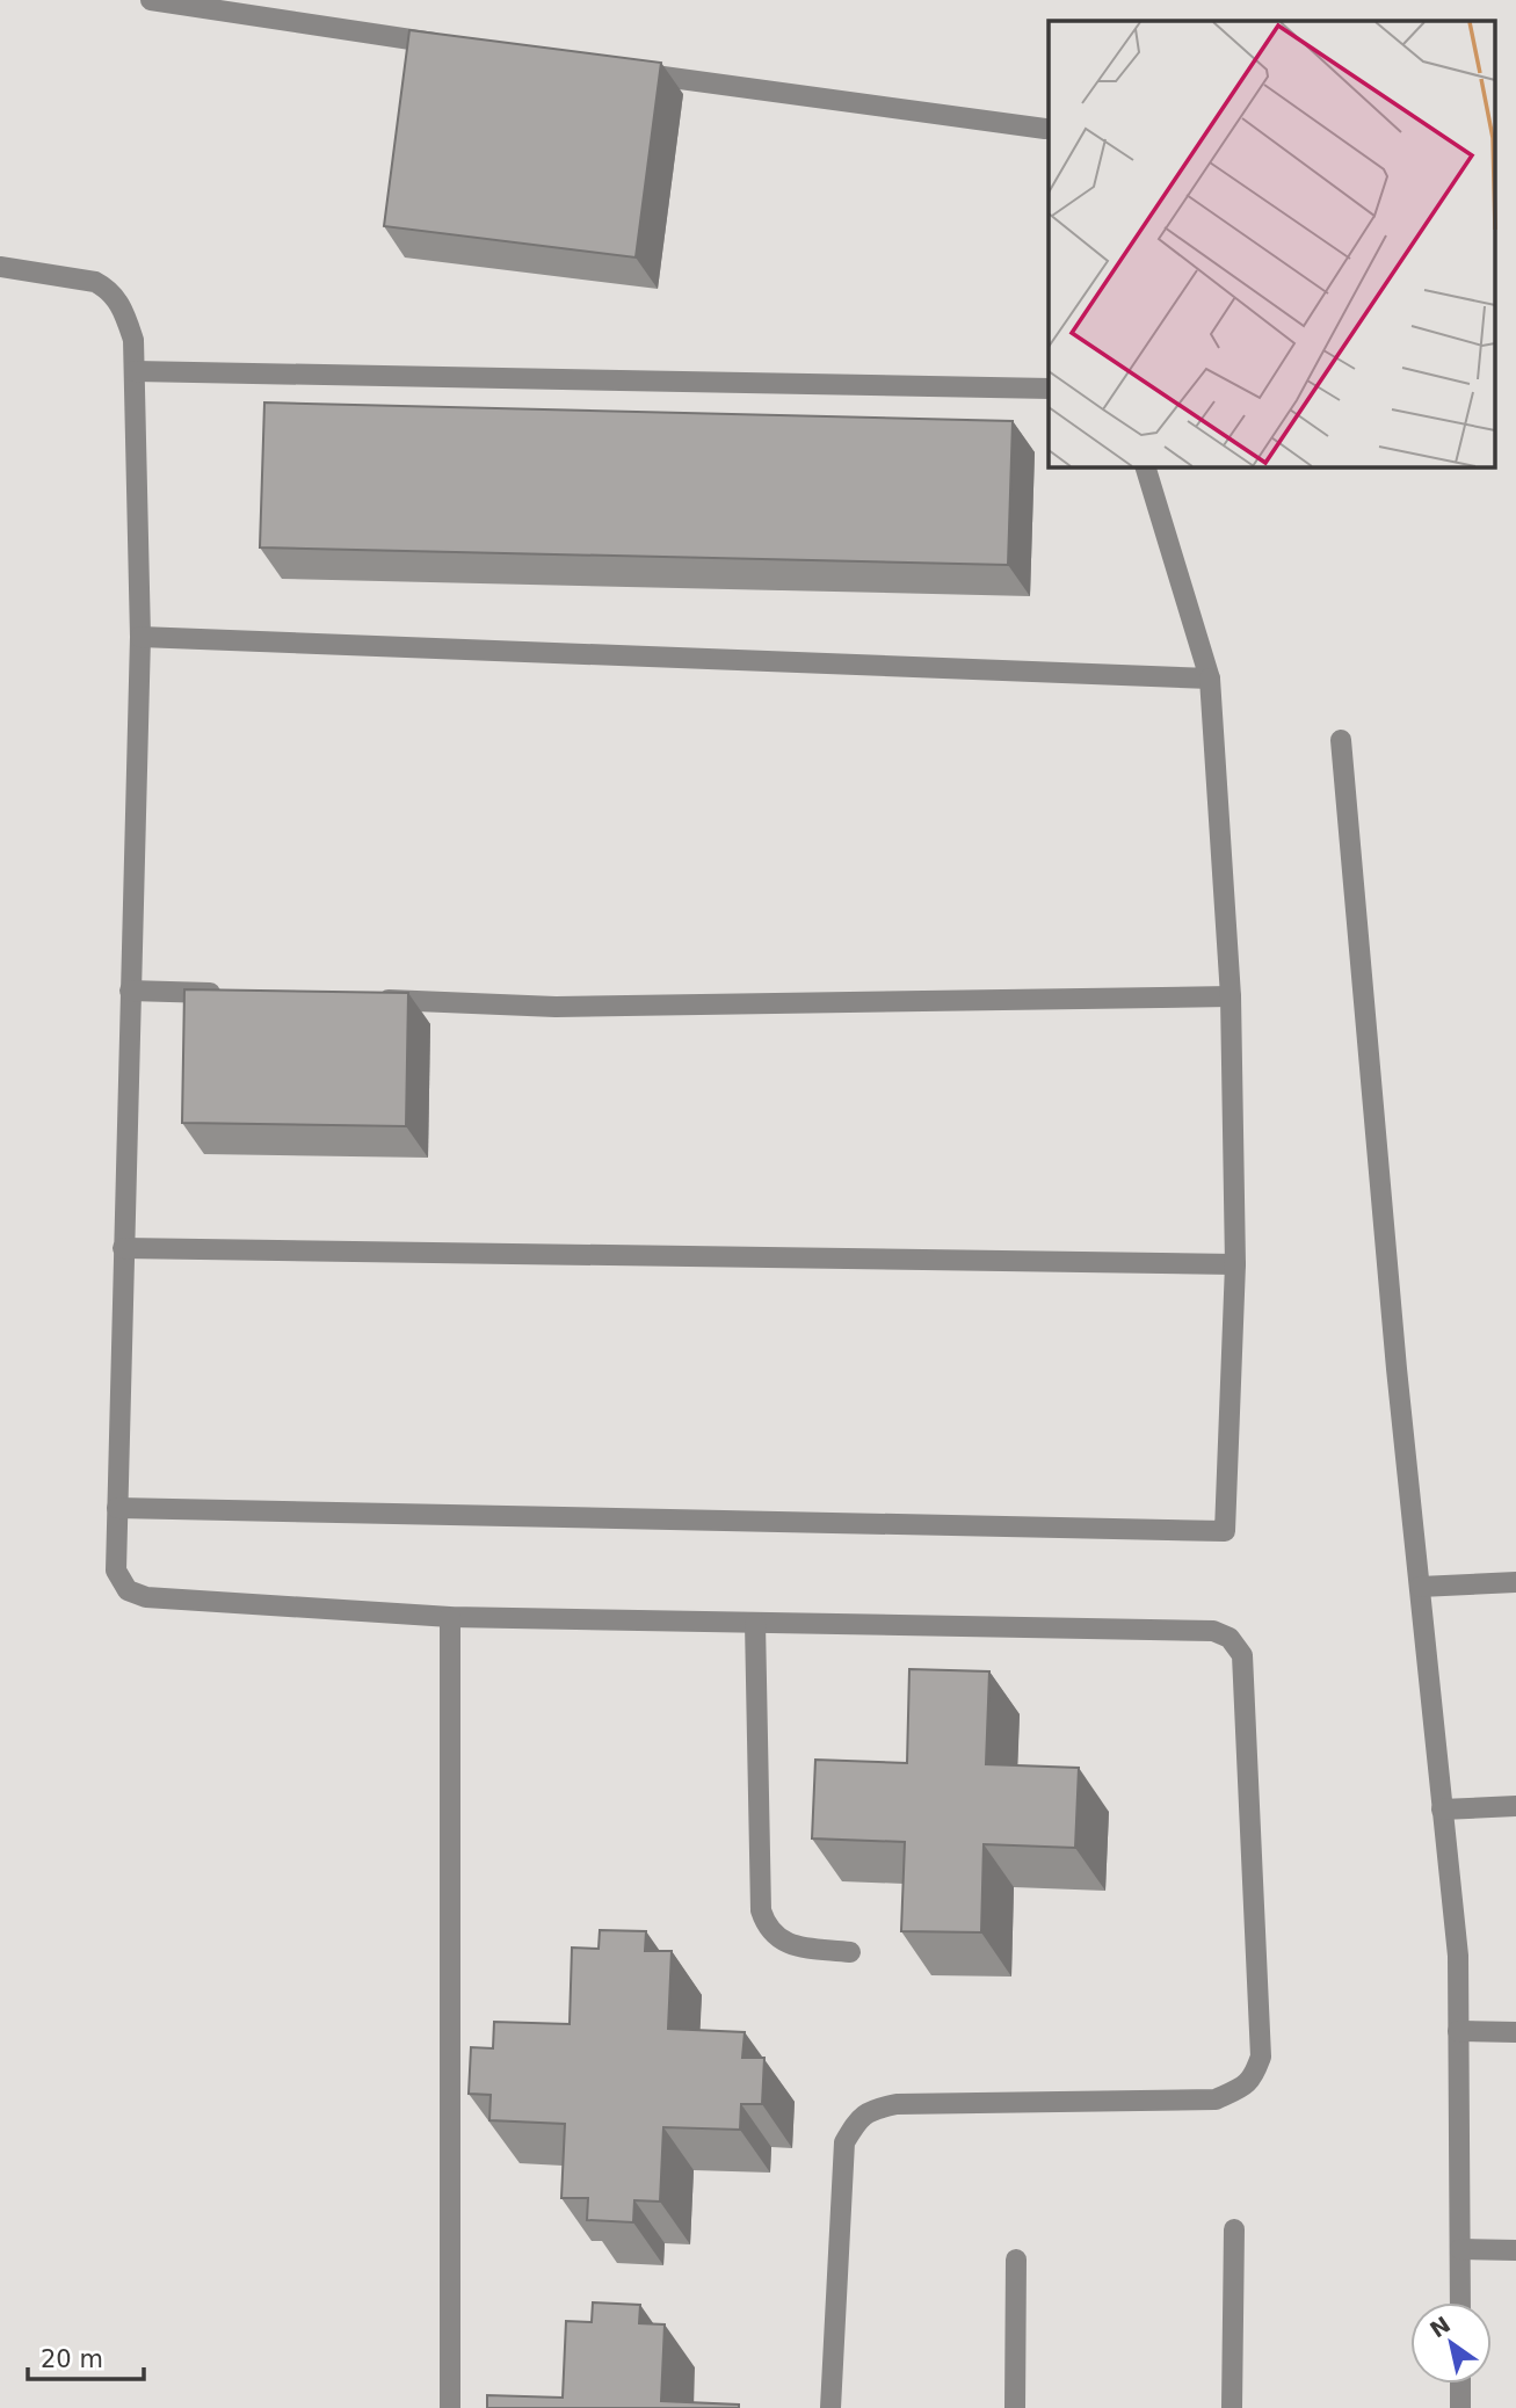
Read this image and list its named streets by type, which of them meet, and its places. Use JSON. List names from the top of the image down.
{
  "scale_bar": "20 m",
  "north": "top left"
}
